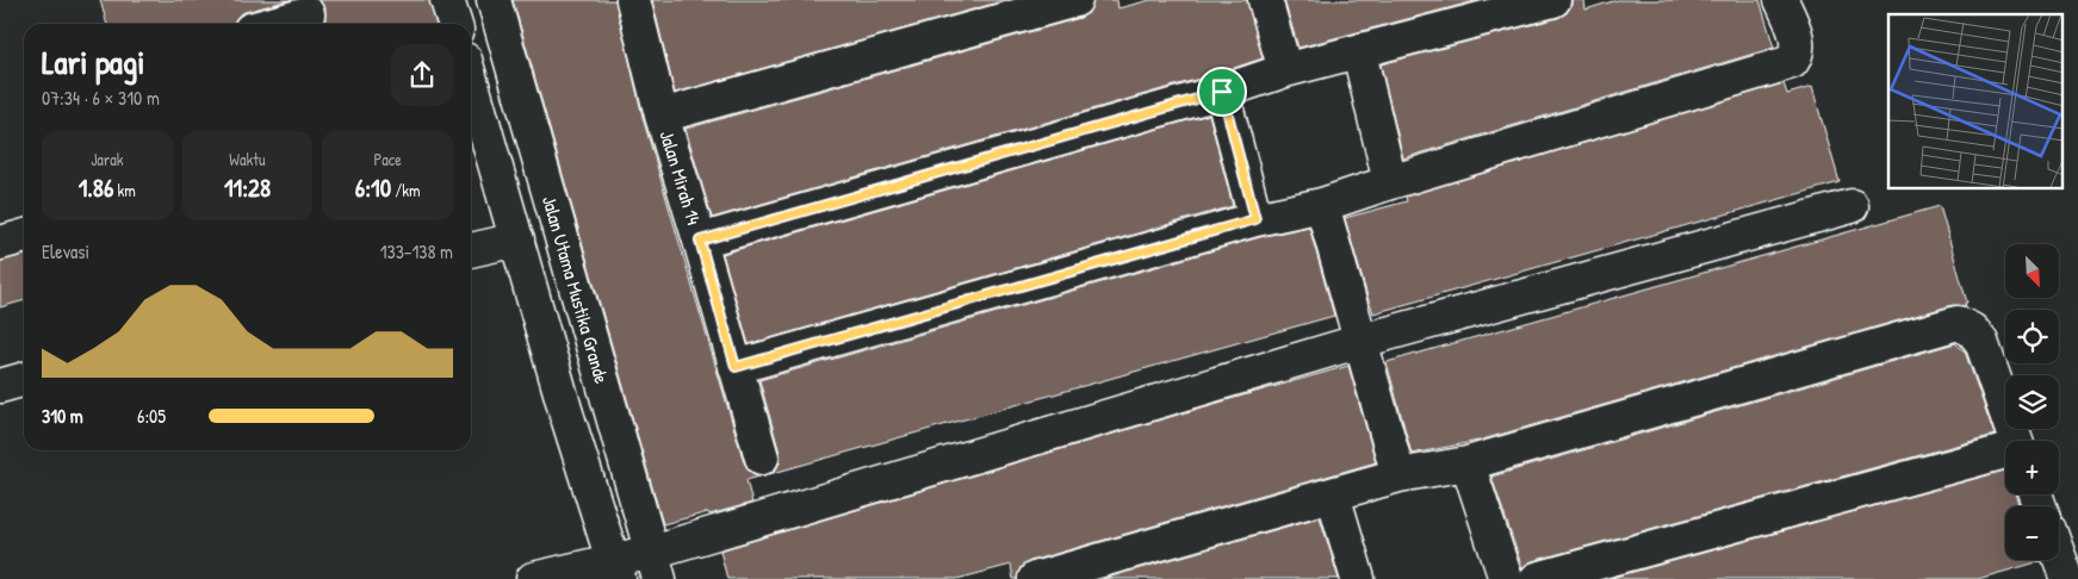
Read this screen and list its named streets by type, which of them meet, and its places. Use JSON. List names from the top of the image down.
{
  "streets": {
    "street": ["Jalan Mirah 14", "Jalan Utama Mustika Grande"]
  },
  "north": "bottom right",
  "page": {
    "heading": ["Lari pagi", "07:34 · 6 × 310 m"],
    "stats": [
      ["Jarak", "1.86 km"],
      ["Waktu", "11:28"],
      ["Pace", "6:10 /km"]
    ],
    "chart": ["Elevasi", "133–138 m"],
    "map_buttons": ["+", "−"],
    "list": [
      {
        "name": "310 m",
        "note": "6:05"
      }
    ]
  }
}
